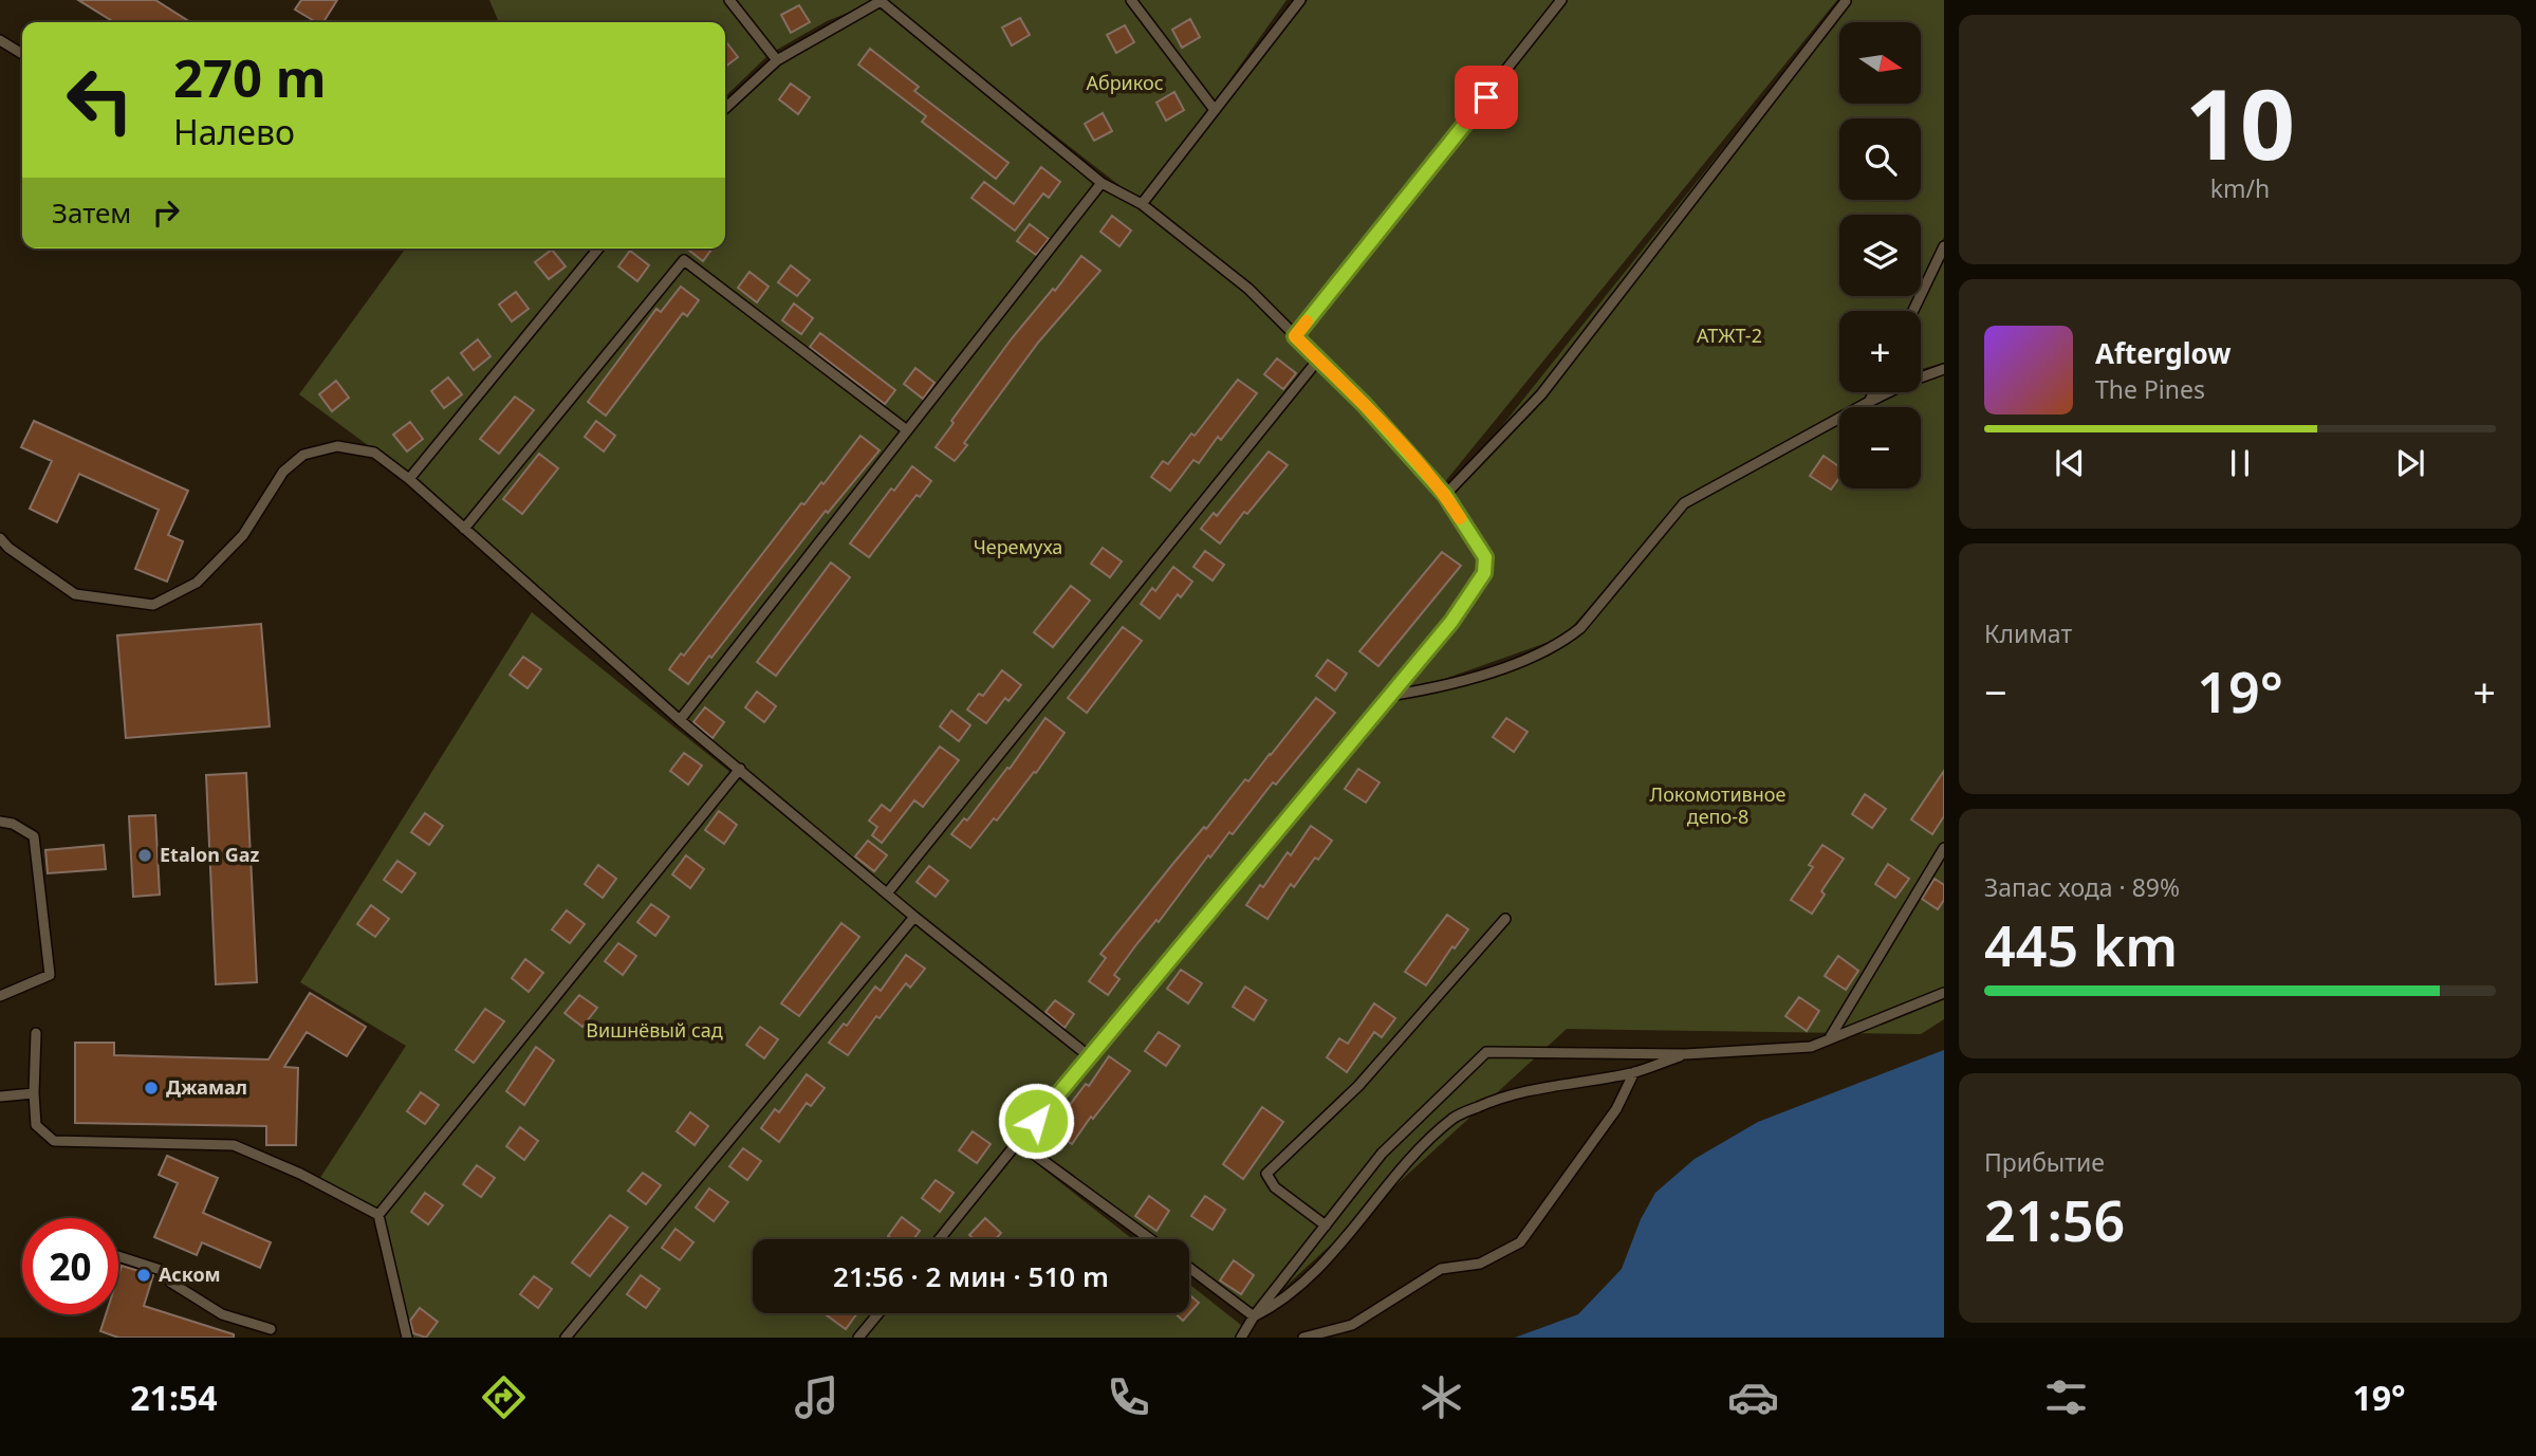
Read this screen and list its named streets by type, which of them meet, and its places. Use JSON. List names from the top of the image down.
{
  "parks": [
    "Абрикос",
    "АТЖТ-2",
    "Черемуха",
    "Локомотивное депо-8",
    "Вишнёвый сад"
  ],
  "places": ["Etalon Gaz", "Джамал", "Аском"],
  "north": "right",
  "page": {
    "tile": [
      ["10", "km/h"],
      "Климат",
      ["Запас хода · 89%", "445 km"],
      ["Прибытие", "21:56"]
    ],
    "map_buttons": ["+", "−"],
    "turn": ["270 m", "Налево"],
    "then": "Затем",
    "song": ["Afterglow", "The Pines"],
    "heat": ["−", "19°", "+"],
    "limit": "20",
    "trip": "21:56 · 2 мин · 510 m",
    "tabs": ["21:54", "19°"]
  }
}
